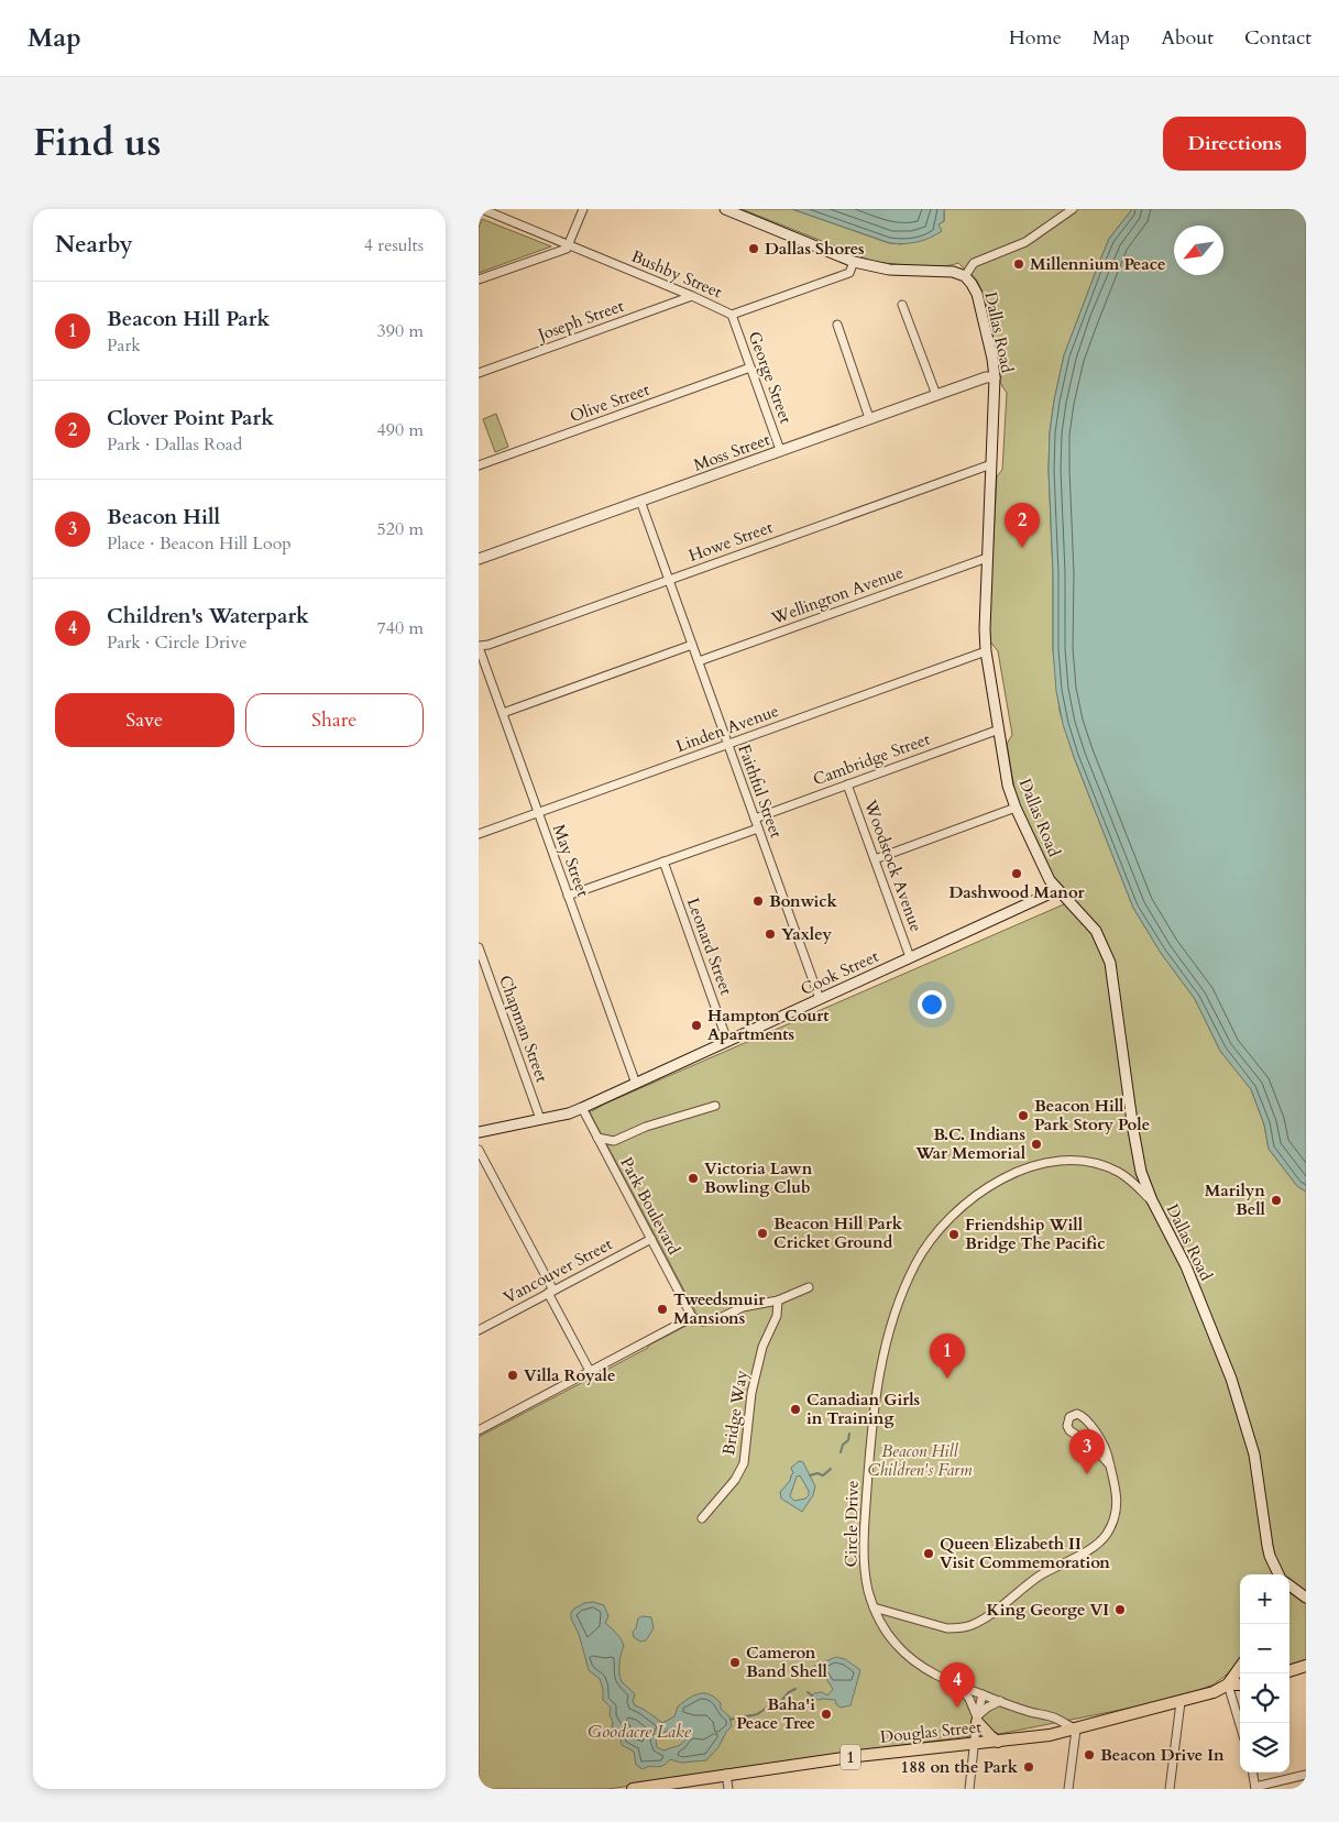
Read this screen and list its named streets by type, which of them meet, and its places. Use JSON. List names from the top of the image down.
{
  "streets": {
    "main road": [
      "Dallas Road",
      "Moss Street",
      "Cook Street",
      "Douglas Street",
      "1"
    ],
    "street": [
      "Bushby Street",
      "Joseph Street",
      "George Street",
      "Olive Street",
      "Howe Street",
      "Wellington Avenue",
      "Linden Avenue",
      "Cambridge Street",
      "Faithful Street",
      "May Street",
      "Woodstock Avenue",
      "Leonard Street",
      "Chapman Street",
      "Park Boulevard",
      "Vancouver Street",
      "Bridge Way",
      "Circle Drive"
    ]
  },
  "crossings": [
    ["Bushby Street", "Joseph Street"],
    ["Bushby Street", "Dallas Road"],
    ["Bushby Street", "George Street"],
    ["Dallas Road", "Moss Street"],
    ["Dallas Road", "Howe Street"],
    ["Dallas Road", "Wellington Avenue"],
    ["Dallas Road", "Linden Avenue"],
    ["Dallas Road", "Cambridge Street"],
    ["Dallas Road", "Cook Street"],
    ["Dallas Road", "Circle Drive"],
    ["George Street", "Olive Street"],
    ["George Street", "Moss Street"],
    ["Moss Street", "Faithful Street"],
    ["Howe Street", "Faithful Street"],
    ["Howe Street", "May Street"],
    ["Wellington Avenue", "Faithful Street"],
    ["Linden Avenue", "Faithful Street"],
    ["Linden Avenue", "May Street"],
    ["Cambridge Street", "Faithful Street"],
    ["Cambridge Street", "Woodstock Avenue"],
    ["Faithful Street", "Cook Street"],
    ["May Street", "Cook Street"],
    ["Woodstock Avenue", "Cook Street"],
    ["Leonard Street", "Cook Street"],
    ["Cook Street", "Chapman Street"],
    ["Cook Street", "Park Boulevard"],
    ["Park Boulevard", "Vancouver Street"],
    ["Circle Drive", "Douglas Street"]
  ],
  "water": ["Goodacre Lake"],
  "parks": ["Beacon Hill Children's Farm"],
  "places": [
    "Dallas Shores",
    "Millennium Peace",
    "Dashwood Manor",
    "Bonwick",
    "Yaxley",
    "Hampton Court Apartments",
    "Beacon Hill Park Story Pole",
    "B.C. Indians War Memorial",
    "Victoria Lawn Bowling Club",
    "Marilyn Bell",
    "Beacon Hill Park Cricket Ground",
    "Friendship Will Bridge The Pacific",
    "Tweedsmuir Mansions",
    "Villa Royale",
    "Canadian Girls in Training",
    "Queen Elizabeth II Visit Commemoration",
    "King George VI",
    "Cameron Band Shell",
    "Baha'i Peace Tree",
    "Beacon Drive In",
    "188 on the Park"
  ],
  "north": "bottom left",
  "page": {
    "header": "Map",
    "nav": [
      "Home",
      "Map",
      "About",
      "Contact"
    ],
    "title": "Find us",
    "buttons": [
      "Directions",
      ["Save", "Share"]
    ],
    "heading": ["Nearby", "4 results"],
    "list": [
      {
        "mark": "1",
        "name": "Beacon Hill Park",
        "note": "Park",
        "value": "390 m"
      },
      {
        "mark": "2",
        "name": "Clover Point Park",
        "note": "Park · Dallas Road",
        "value": "490 m"
      },
      {
        "mark": "3",
        "name": "Beacon Hill",
        "note": "Place · Beacon Hill Loop",
        "value": "520 m"
      },
      {
        "mark": "4",
        "name": "Children's Waterpark",
        "note": "Park · Circle Drive",
        "value": "740 m"
      }
    ],
    "pins": [
      "2",
      "1",
      "3",
      "4"
    ],
    "map_buttons": ["+", "−"]
  }
}
